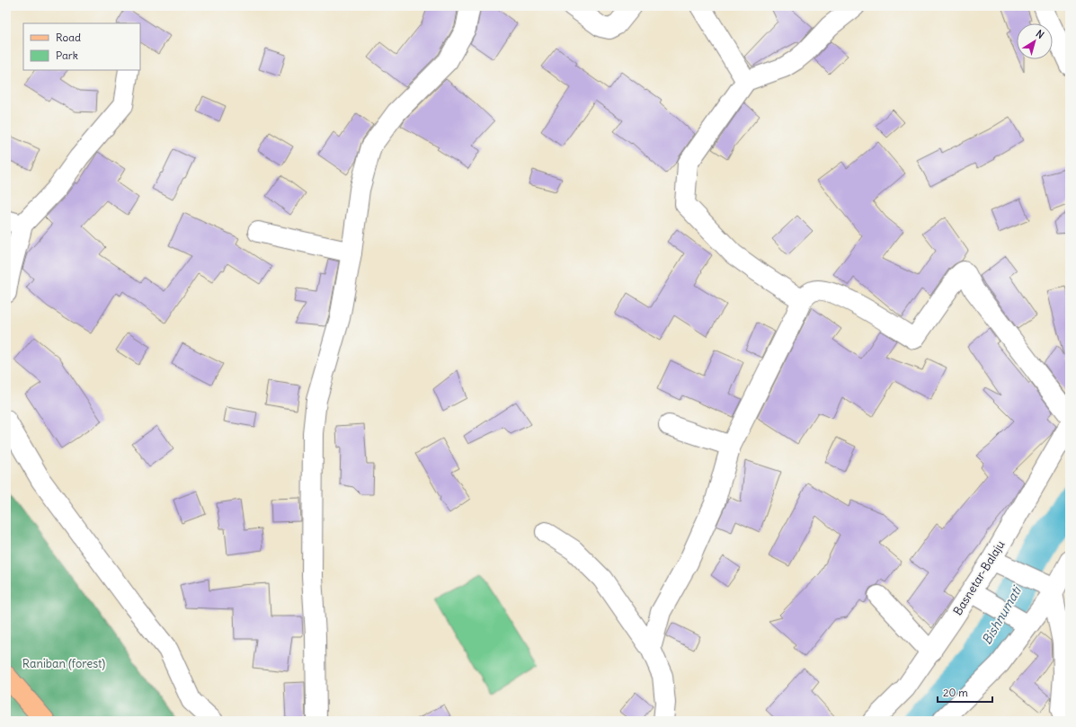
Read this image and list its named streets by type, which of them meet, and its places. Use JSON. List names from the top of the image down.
{
  "streets": {
    "street": ["Basnetar-Balaju"]
  },
  "water": ["Bishnumati"],
  "parks": ["Raniban (forest)"],
  "legend": ["Road", "Park"],
  "scale_bar": "20 m",
  "north": "top right"
}
